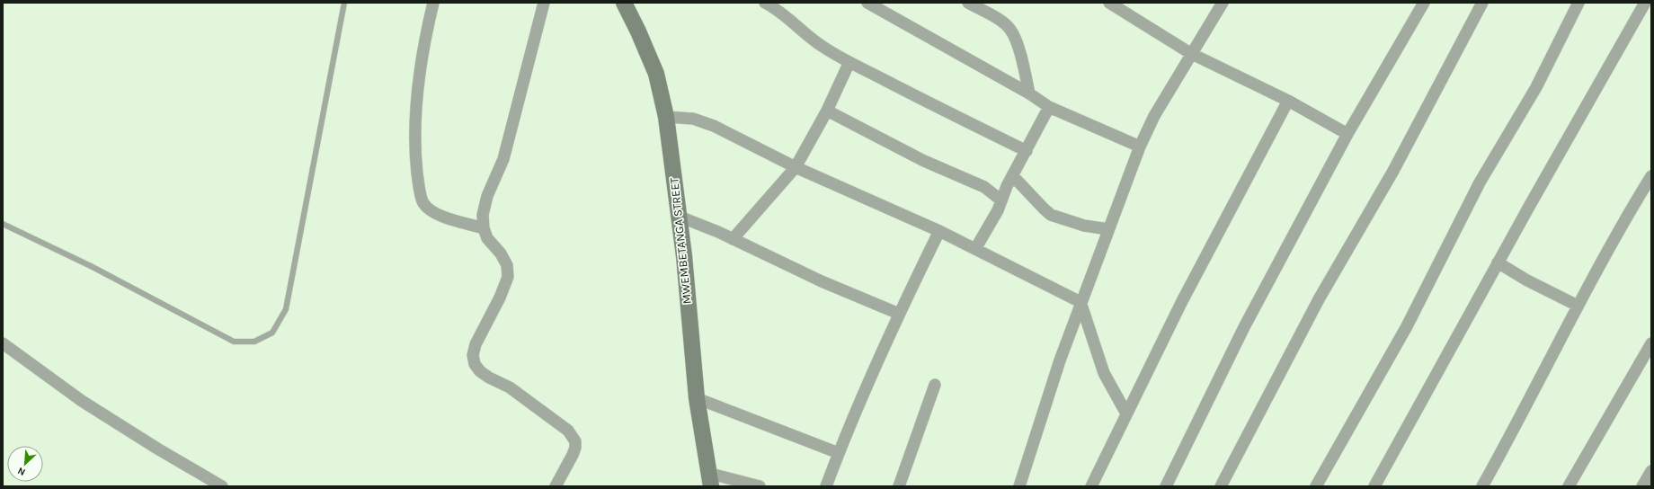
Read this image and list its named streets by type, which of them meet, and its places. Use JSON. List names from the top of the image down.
{
  "streets": {
    "street": ["MWEMBETANGA STREET"]
  },
  "north": "bottom left"
}
